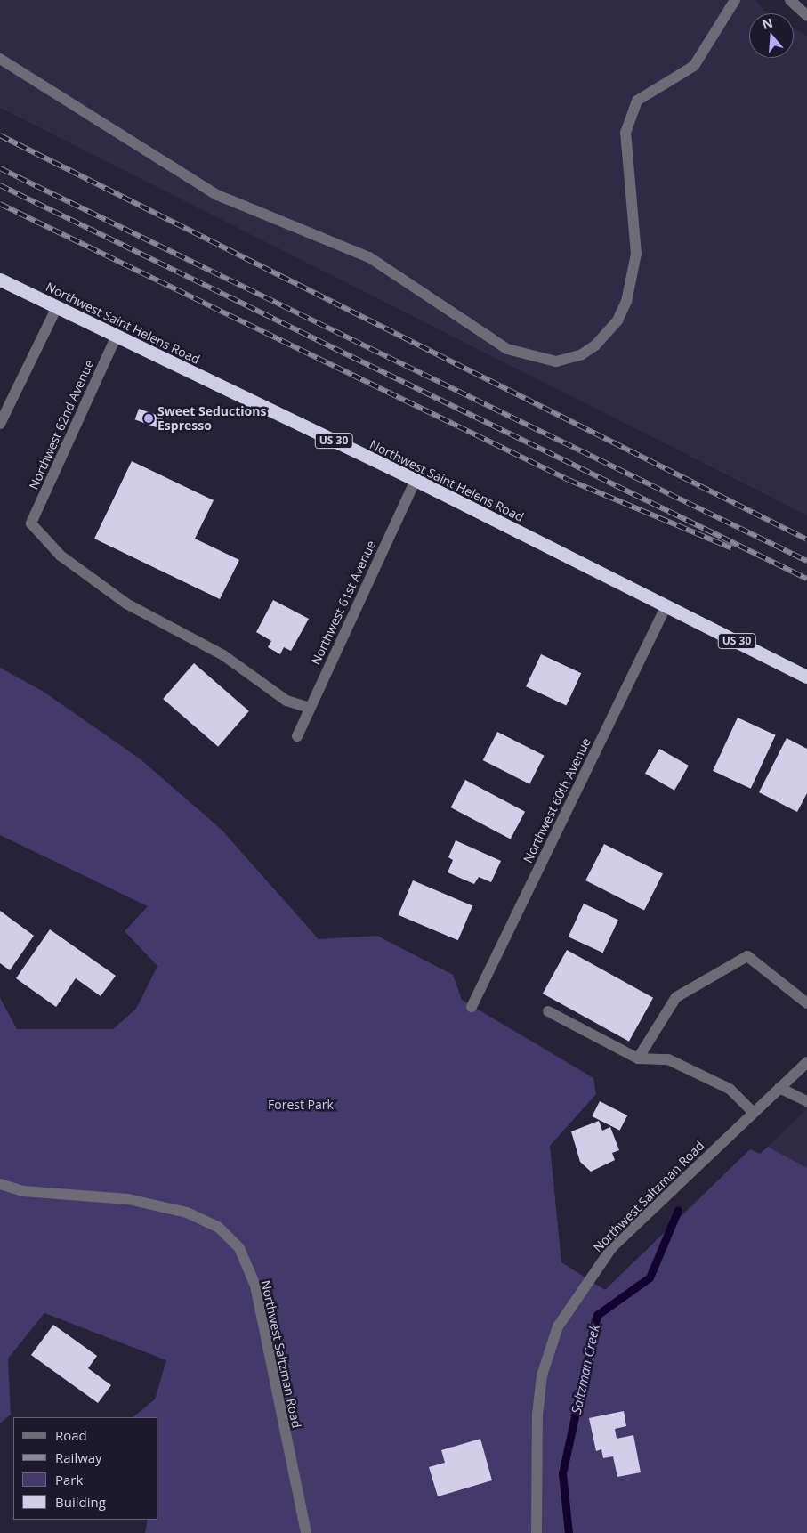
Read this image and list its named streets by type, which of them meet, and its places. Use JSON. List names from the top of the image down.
{
  "streets": {
    "highway": ["Northwest Saint Helens Road", "US 30"],
    "street": [
      "Northwest 62nd Avenue",
      "Northwest 61st Avenue",
      "Northwest 60th Avenue",
      "Northwest Saltzman Road"
    ]
  },
  "crossings": [
    ["Northwest Saint Helens Road", "Northwest 62nd Avenue"],
    ["Northwest Saint Helens Road", "Northwest 61st Avenue"],
    ["Northwest Saint Helens Road", "Northwest 60th Avenue"],
    ["Northwest 62nd Avenue", "Northwest 61st Avenue"]
  ],
  "water": ["Saltzman Creek"],
  "parks": ["Forest Park"],
  "places": ["Sweet Seductions Espresso"],
  "legend": [
    "Road",
    "Railway",
    "Park",
    "Building"
  ],
  "north": "top"
}
